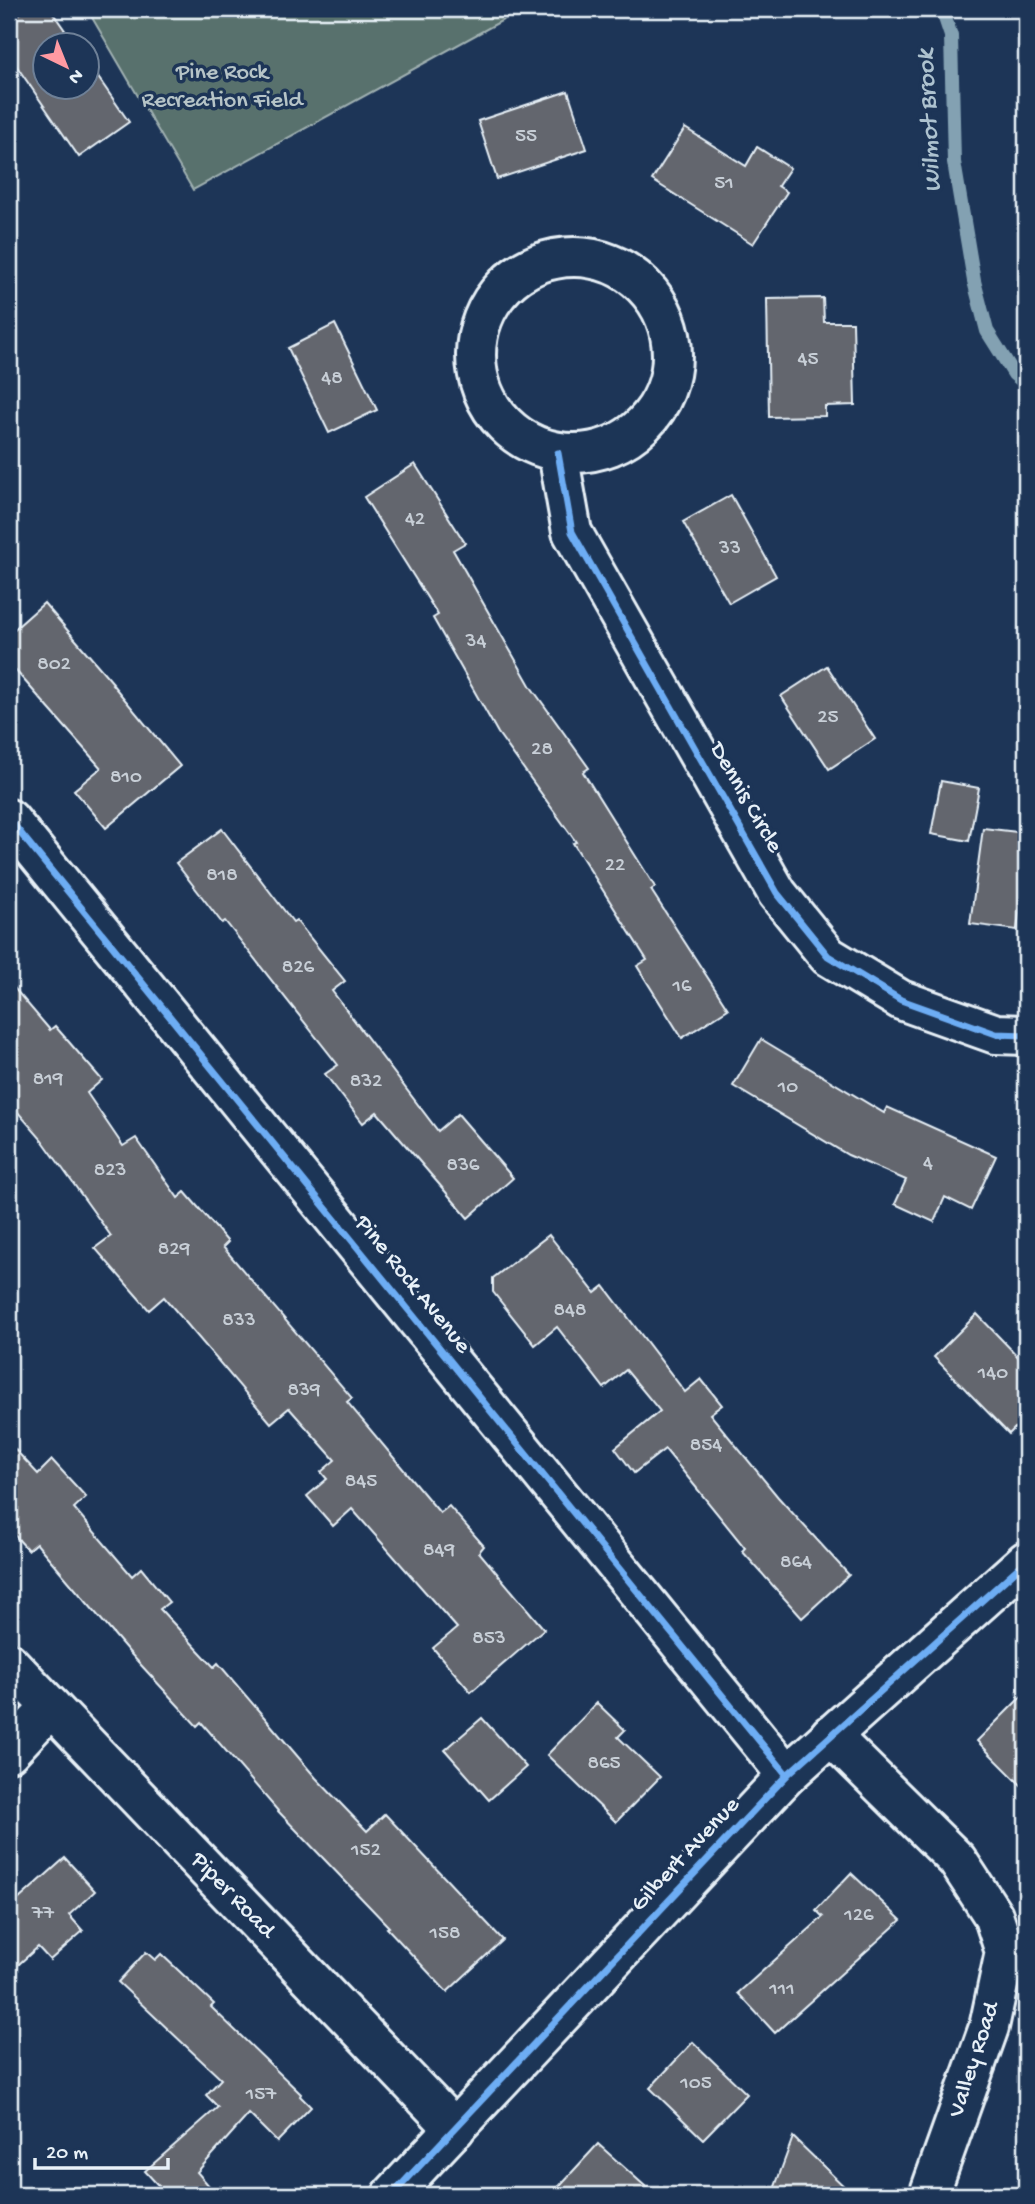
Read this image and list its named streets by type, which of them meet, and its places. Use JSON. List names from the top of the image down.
{
  "streets": {
    "street": [
      "Dennis Circle",
      "Pine Rock Avenue",
      "Gilbert Avenue",
      "Piper Road",
      "Valley Road"
    ]
  },
  "crossings": [
    ["Pine Rock Avenue", "Gilbert Avenue"],
    ["Gilbert Avenue", "Piper Road"],
    ["Gilbert Avenue", "Valley Road"]
  ],
  "water": ["Wilmot Brook"],
  "parks": ["Pine Rock Recreation Field"],
  "house_numbers": [
    "55",
    "51",
    "45",
    "48",
    "42",
    "33",
    "34",
    "802",
    "25",
    "28",
    "810",
    "22",
    "818",
    "826",
    "16",
    "819",
    "832",
    "10",
    "4",
    "836",
    "823",
    "829",
    "848",
    "833",
    "140",
    "839",
    "854",
    "845",
    "849",
    "864",
    "853",
    "865",
    "152",
    "77",
    "126",
    "158",
    "111",
    "105",
    "157"
  ],
  "scale_bar": "20 m",
  "north": "bottom right"
}
